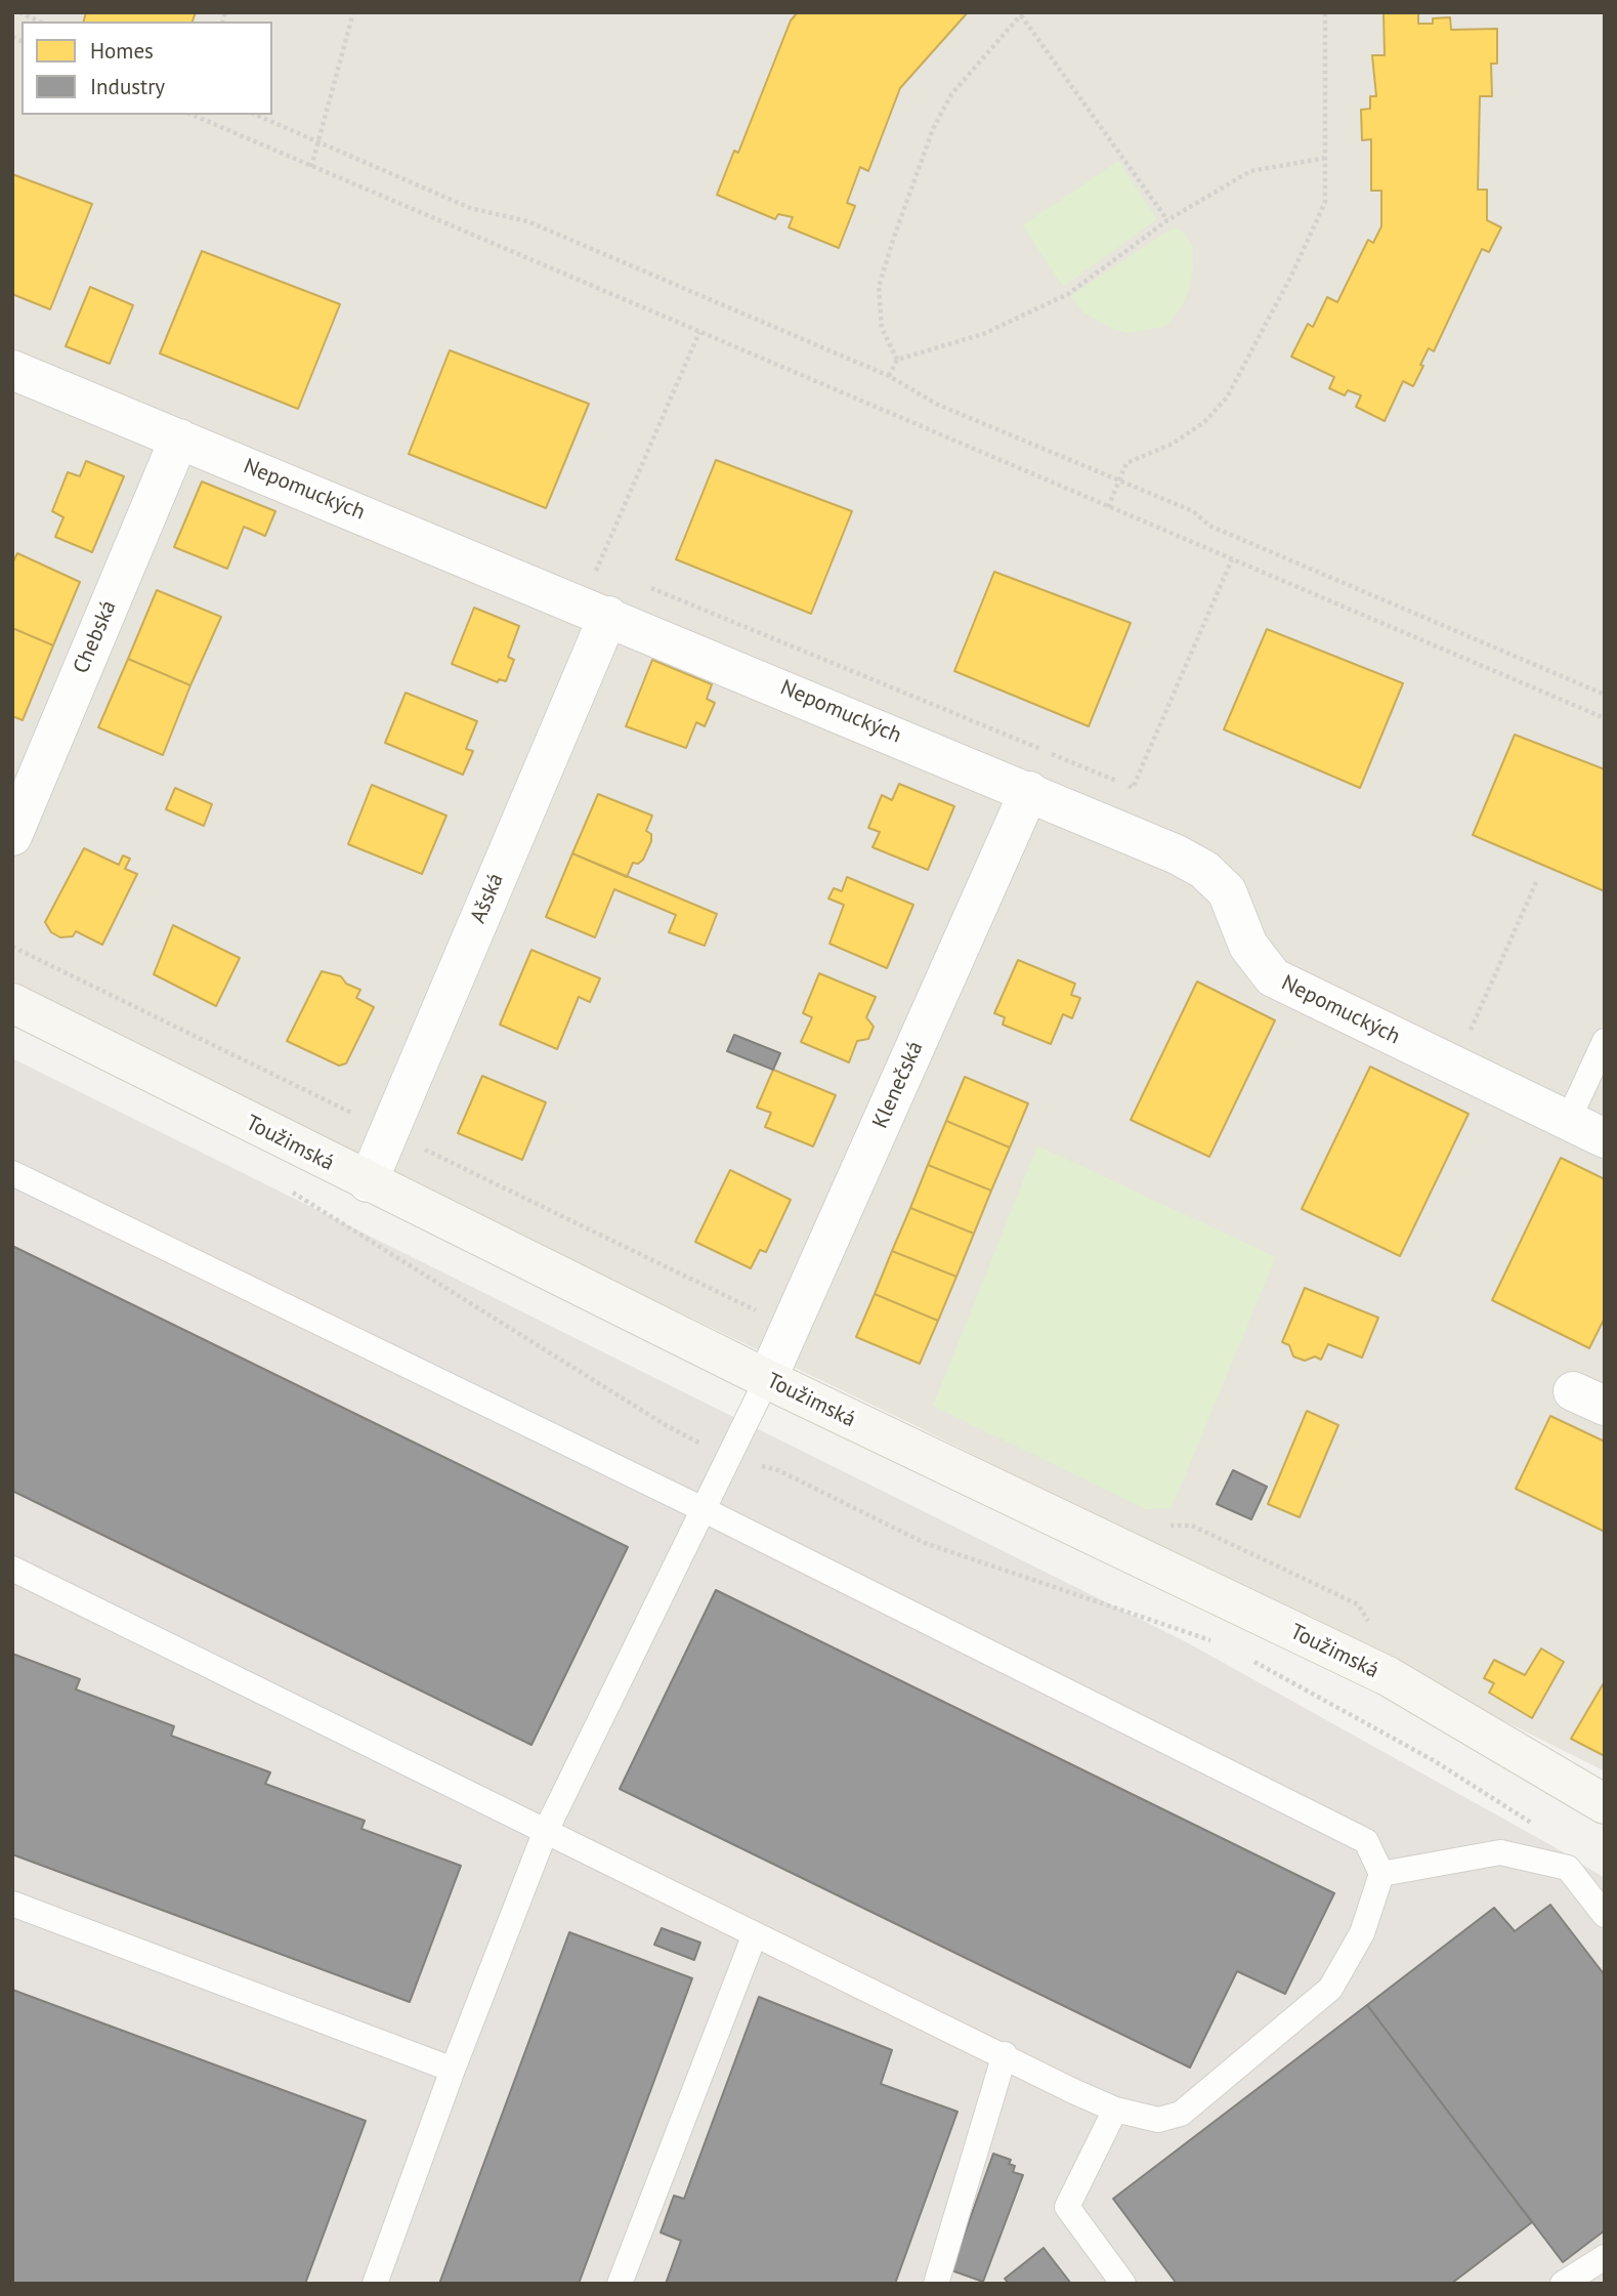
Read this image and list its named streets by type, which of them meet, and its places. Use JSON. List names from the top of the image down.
{
  "streets": {
    "street": [
      "Nepomuckých",
      "Chebská",
      "Ašská",
      "Klenečská",
      "Toužimská"
    ]
  },
  "crossings": [
    ["Nepomuckých", "Chebská"],
    ["Nepomuckých", "Ašská"],
    ["Nepomuckých", "Klenečská"],
    ["Ašská", "Toužimská"],
    ["Klenečská", "Toužimská"]
  ],
  "legend": ["Homes", "Industry"]
}
